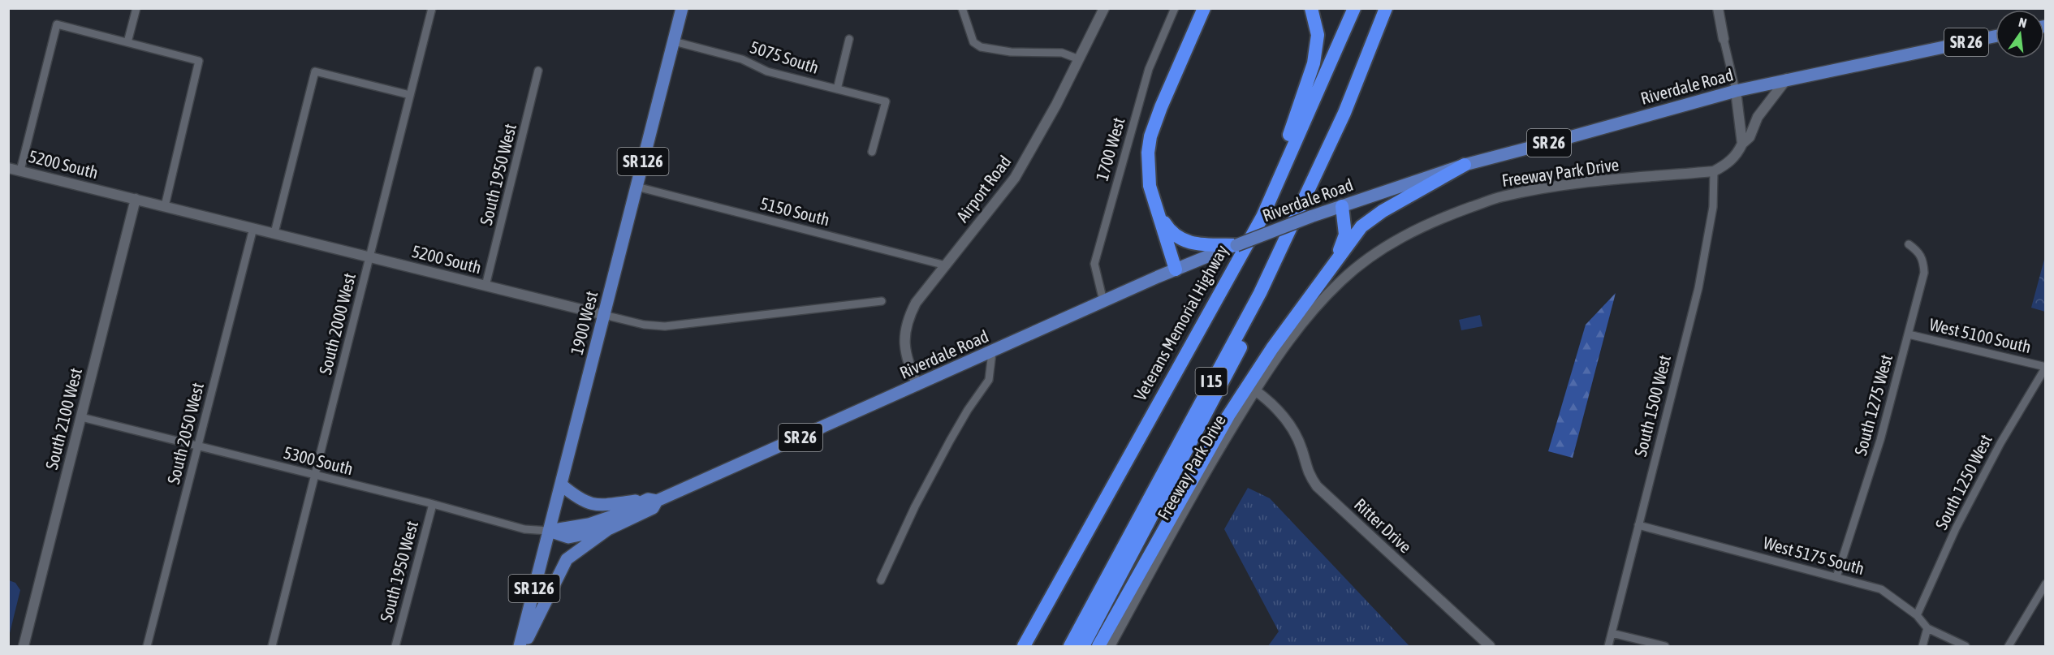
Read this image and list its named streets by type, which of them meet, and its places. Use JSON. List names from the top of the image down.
{
  "streets": {
    "highway": ["Veterans Memorial Highway", "I 15"],
    "main road": [
      "SR 26",
      "Riverdale Road",
      "SR 126",
      "1900 West"
    ],
    "street": [
      "5075 South",
      "1700 West",
      "5200 South",
      "Freeway Park Drive",
      "South 1950 West",
      "Airport Road",
      "5150 South",
      "South 2000 West",
      "West 5100 South",
      "South 1275 West",
      "South 1500 West",
      "South 2100 West",
      "South 2050 West",
      "5300 South",
      "South 1250 West",
      "Ritter Drive",
      "West 5175 South"
    ]
  },
  "crossings": [
    ["5075 South", "1900 West"],
    ["Riverdale Road", "1700 West"],
    ["Riverdale Road", "Airport Road"],
    ["Riverdale Road", "1900 West"],
    ["Riverdale Road", "5300 South"],
    ["5200 South", "South 1950 West"],
    ["5200 South", "1900 West"],
    ["5200 South", "South 2000 West"],
    ["5200 South", "South 2100 West"],
    ["5200 South", "South 2050 West"],
    ["Freeway Park Drive", "South 1500 West"],
    ["Freeway Park Drive", "Ritter Drive"],
    ["South 1950 West", "5300 South"],
    ["Airport Road", "5150 South"],
    ["5150 South", "1900 West"],
    ["1900 West", "5300 South"],
    ["South 2000 West", "5300 South"],
    ["West 5100 South", "South 1275 West"],
    ["West 5100 South", "South 1250 West"],
    ["South 1275 West", "West 5175 South"],
    ["South 1500 West", "West 5175 South"],
    ["South 2100 West", "5300 South"],
    ["South 2050 West", "5300 South"],
    ["South 1250 West", "West 5175 South"]
  ],
  "north": "top"
}
